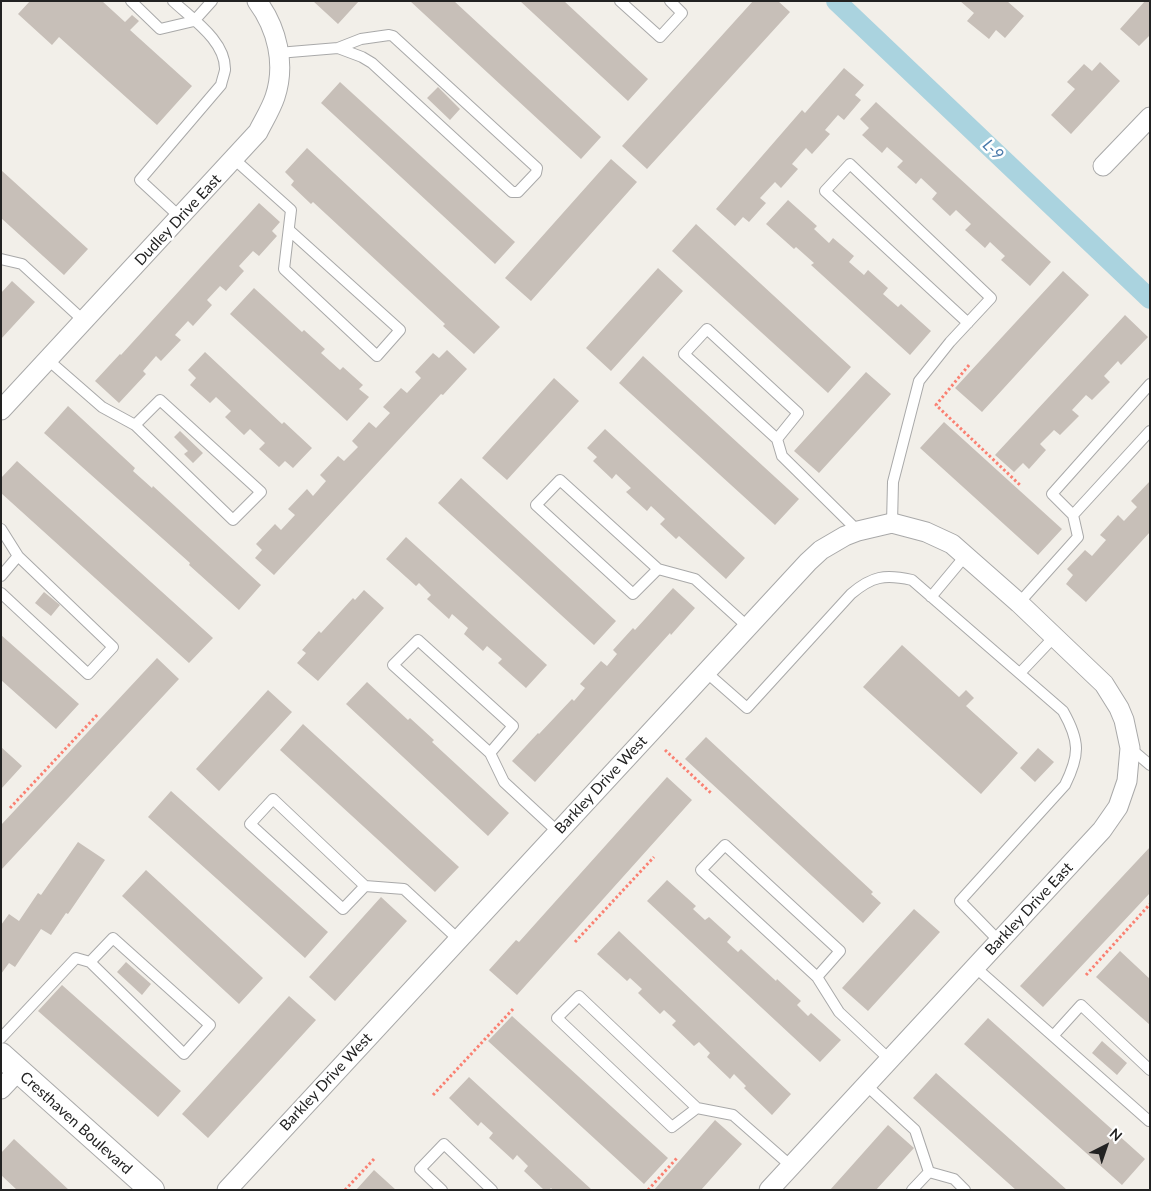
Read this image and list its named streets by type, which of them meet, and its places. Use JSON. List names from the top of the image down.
{
  "streets": {
    "street": [
      "Dudley Drive East",
      "Barkley Drive West",
      "Barkley Drive East",
      "Cresthaven Boulevard"
    ]
  },
  "crossings": [
    ["Barkley Drive West", "Barkley Drive East"]
  ],
  "water": ["L-9"],
  "north": "top right"
}
